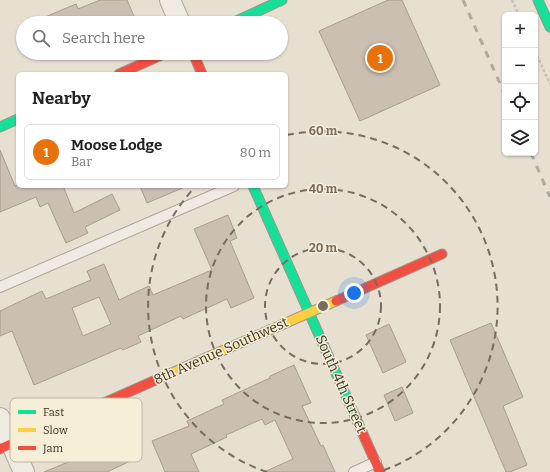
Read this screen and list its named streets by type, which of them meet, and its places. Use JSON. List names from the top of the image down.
{
  "streets": {
    "street": ["8th Avenue Southwest", "South 4th Street"]
  },
  "crossings": [
    ["8th Avenue Southwest", "South 4th Street"]
  ],
  "legend": ["Fast", "Slow", "Jam"],
  "page": {
    "map_buttons": ["+", "−"],
    "search": "Search here",
    "pins": "1",
    "heading": "Nearby",
    "list": [
      {
        "mark": "1",
        "name": "Moose Lodge",
        "note": "Bar",
        "value": "80 m"
      }
    ]
  },
  "rings": ["60 m", "40 m", "20 m"]
}
